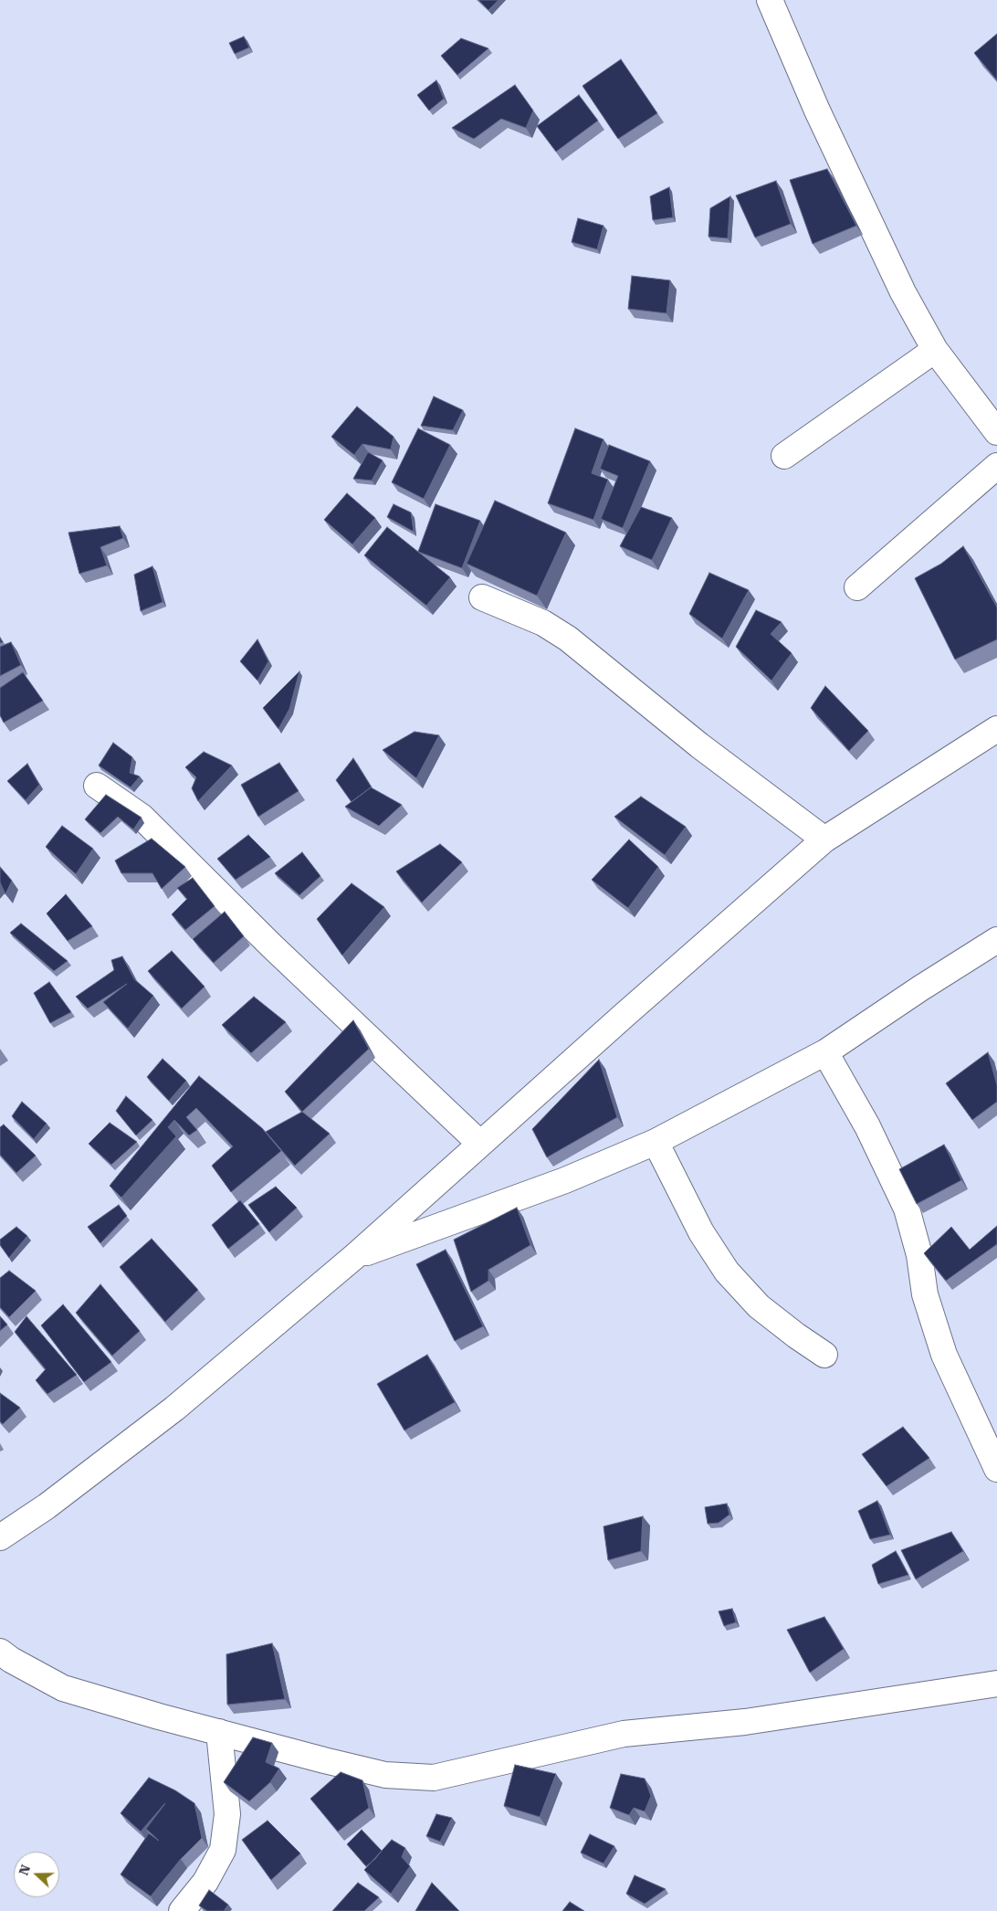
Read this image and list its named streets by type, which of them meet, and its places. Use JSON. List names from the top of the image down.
{
  "north": "left"
}
